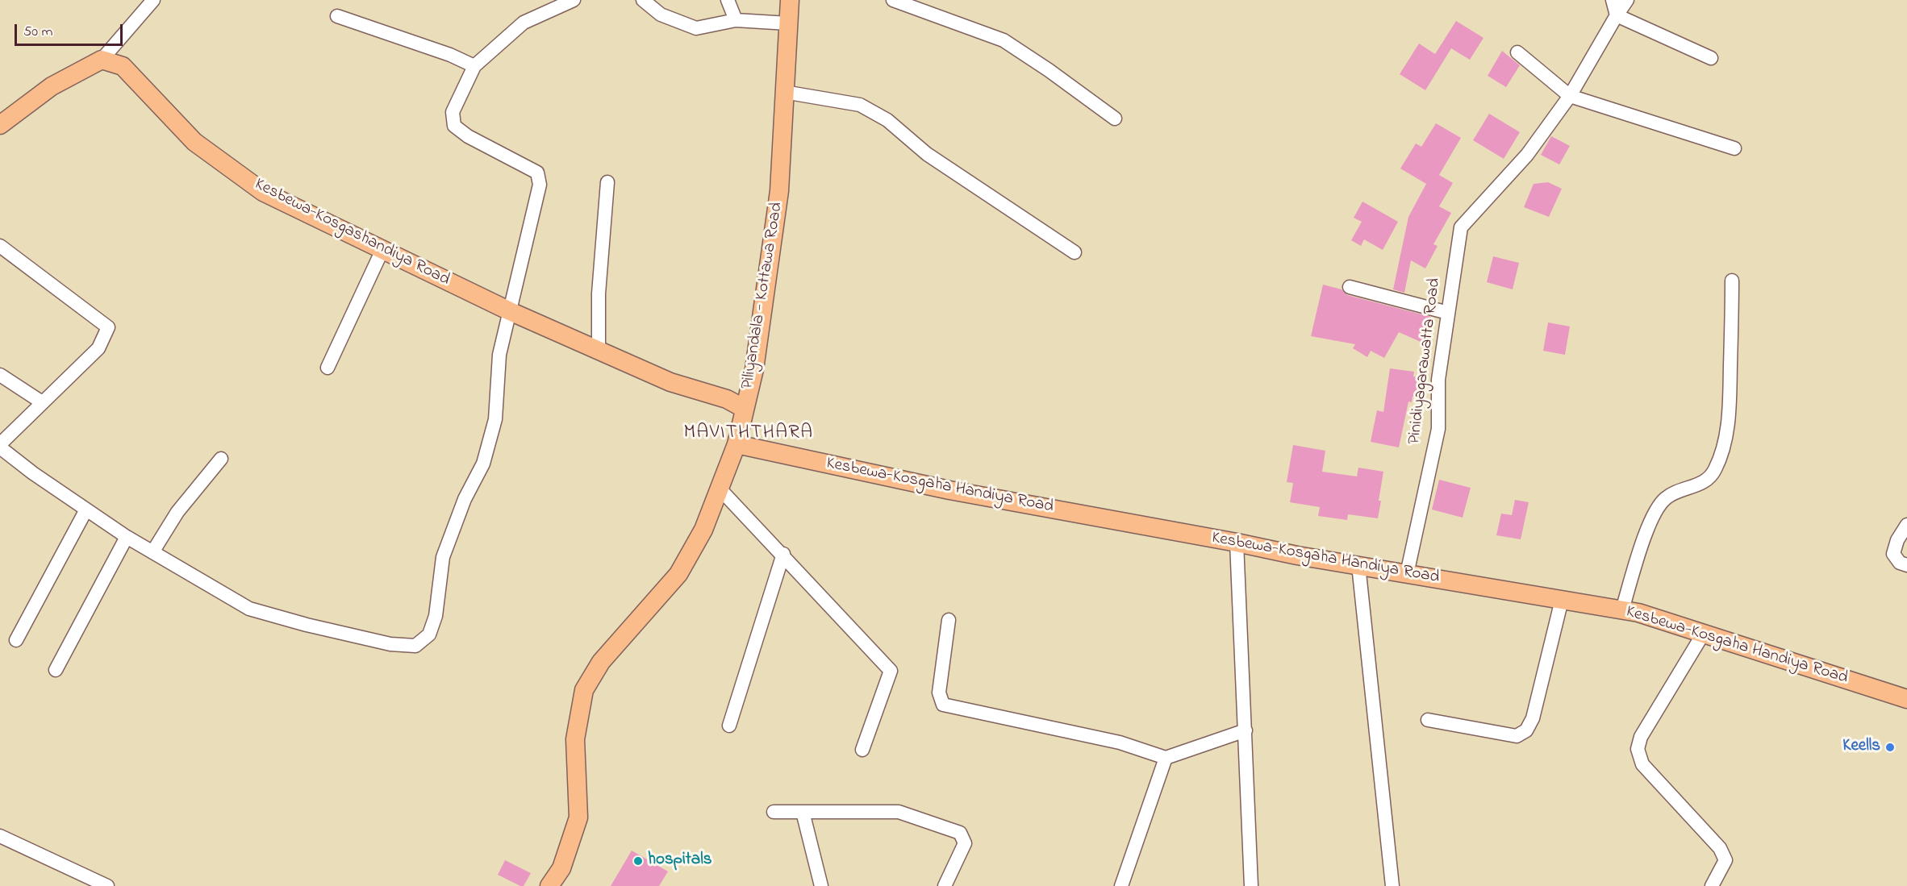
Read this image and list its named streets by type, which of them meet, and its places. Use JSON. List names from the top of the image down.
{
  "streets": {
    "main road": ["Kesbewa-Kosgashandiya Road", "Piliyandala - Kottawa Road", "Kesbewa-Kosgaha Handiya Road"],
    "street": ["Pinidiyagarawatta Road"]
  },
  "crossings": [
    ["Kesbewa-Kosgashandiya Road", "Piliyandala - Kottawa Road"],
    ["Piliyandala - Kottawa Road", "Kesbewa-Kosgaha Handiya Road"],
    ["Pinidiyagarawatta Road", "Kesbewa-Kosgaha Handiya Road"]
  ],
  "districts": ["MAVITHTHARA"],
  "places": ["Keells", "hospitals"],
  "scale_bar": "50 m"
}
